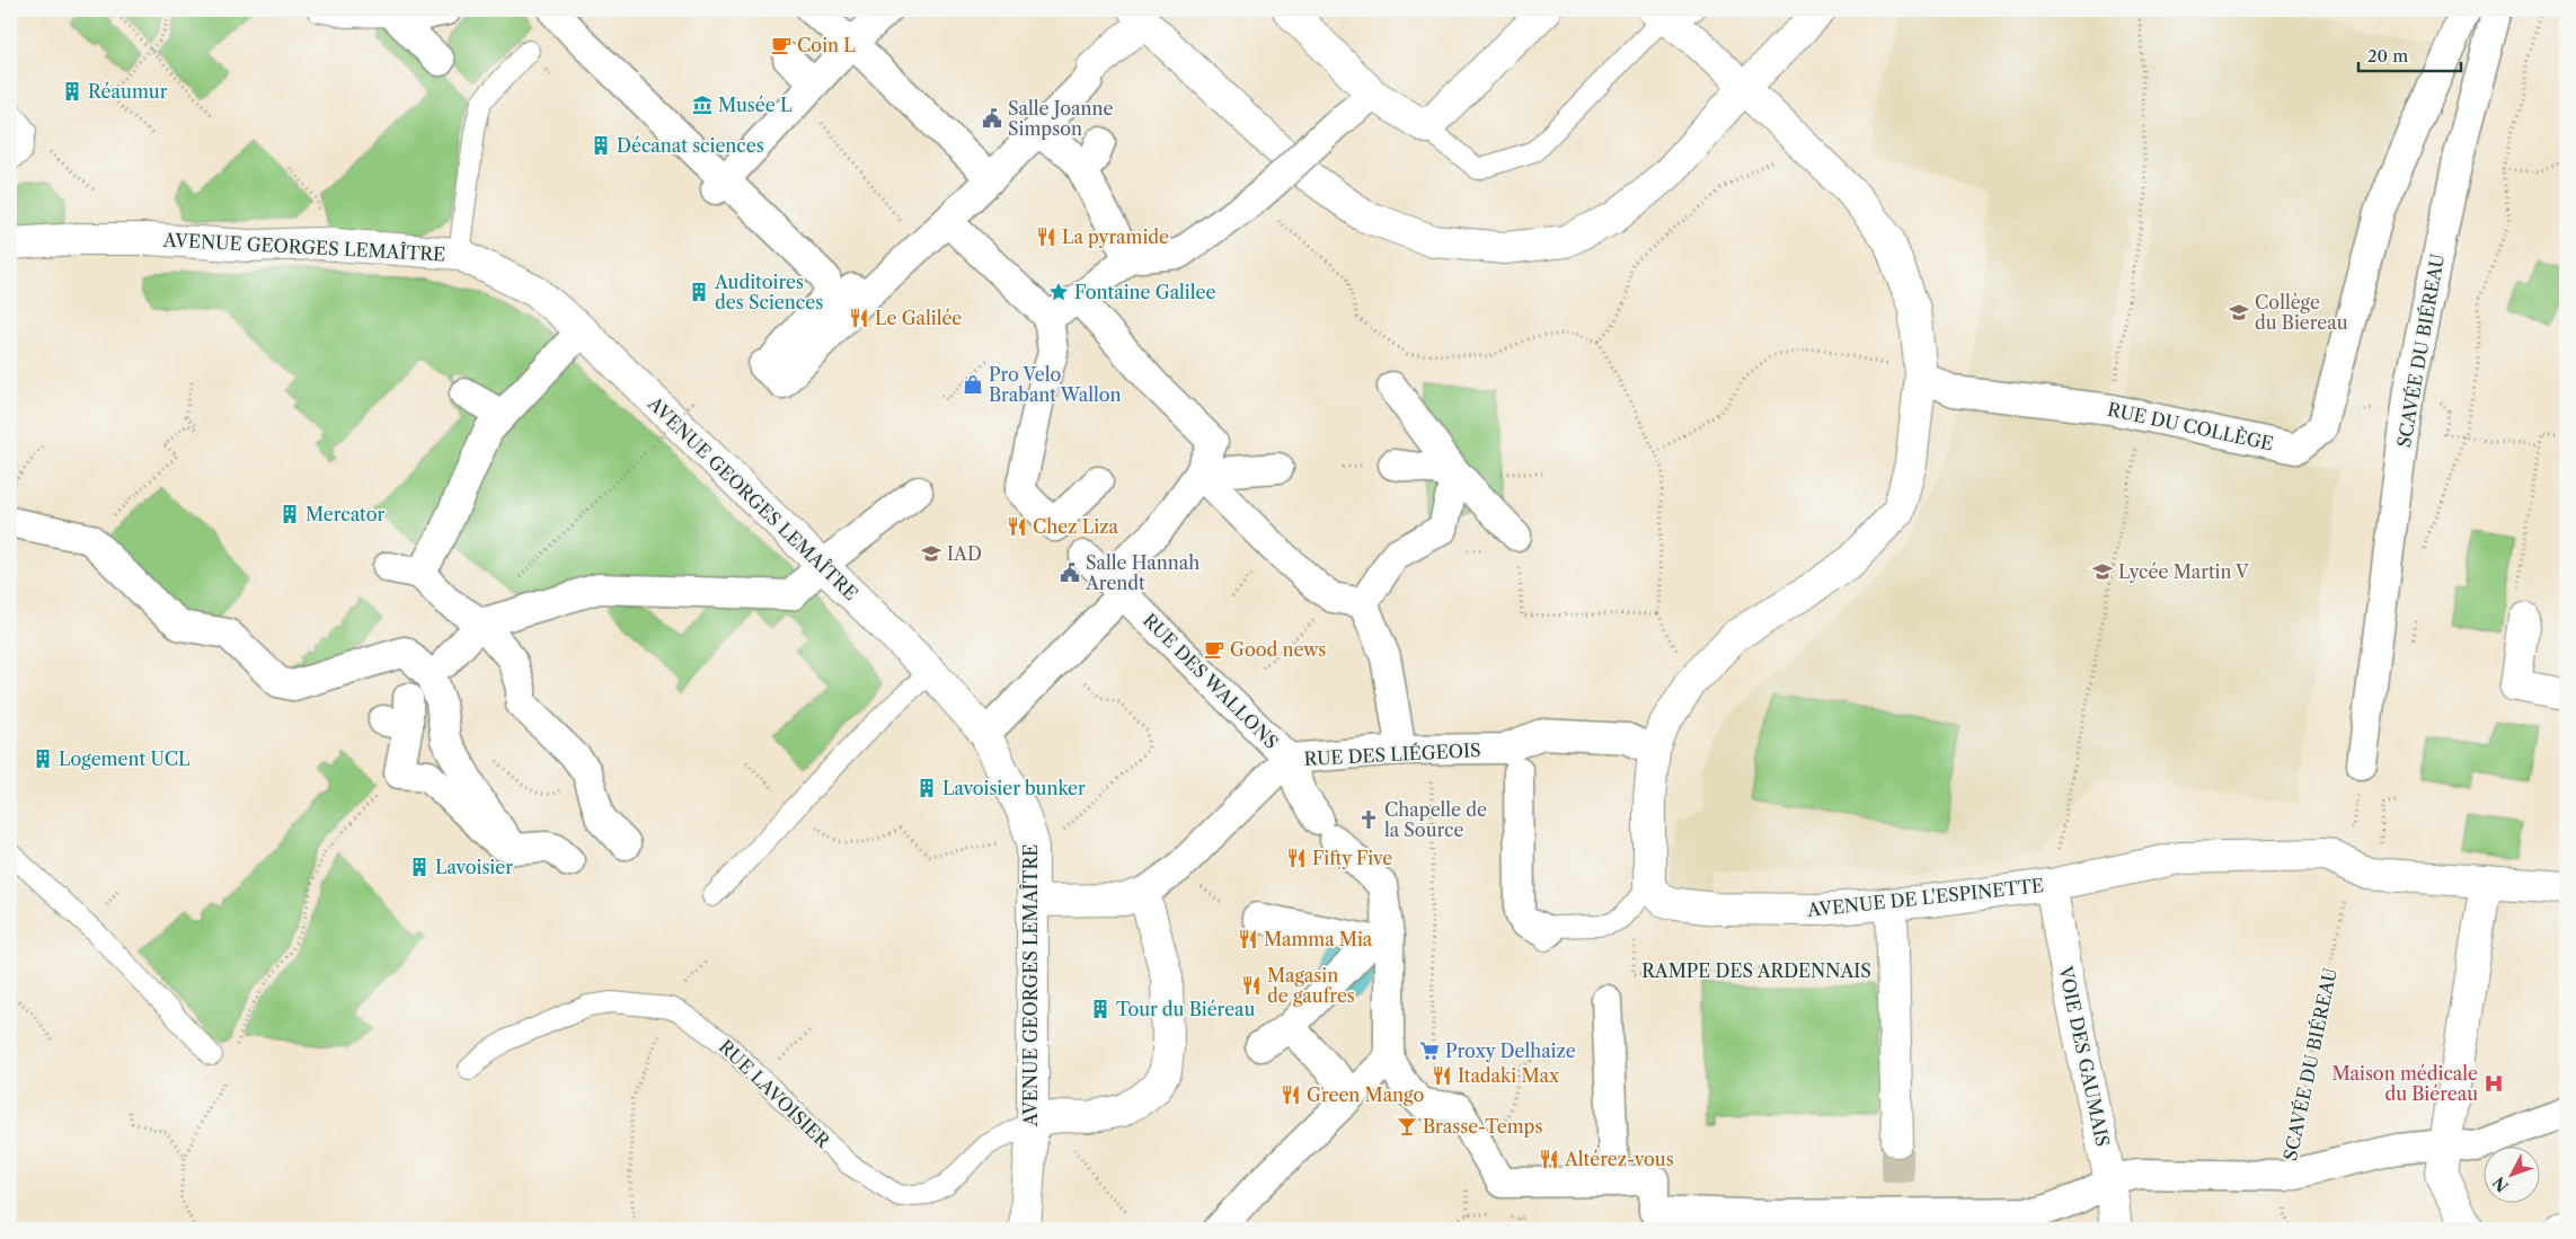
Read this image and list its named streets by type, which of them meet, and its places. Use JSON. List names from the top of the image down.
{
  "streets": {
    "street": [
      "AVENUE GEORGES LEMAÎTRE",
      "SCAVÉE DU BIÉREAU",
      "RUE DU COLLÈGE",
      "RUE DES WALLONS",
      "RUE DES LIÉGEOIS",
      "AVENUE DE L'ESPINETTE",
      "VOIE DES GAUMAIS"
    ],
    "lane": ["RUE LAVOISIER"],
    "path": ["RAMPE DES ARDENNAIS"]
  },
  "crossings": [
    ["AVENUE GEORGES LEMAÎTRE", "RUE DES LIÉGEOIS"],
    ["AVENUE GEORGES LEMAÎTRE", "RUE LAVOISIER"],
    ["RUE DES WALLONS", "RUE DES LIÉGEOIS"],
    ["AVENUE DE L'ESPINETTE", "RAMPE DES ARDENNAIS"],
    ["AVENUE DE L'ESPINETTE", "VOIE DES GAUMAIS"]
  ],
  "places": {
    "cafe": ["Coin L", "Good news"],
    "building": [
      "Réaumur",
      "Décanat sciences",
      "Auditoires des Sciences",
      "Mercator",
      "Logement UCL",
      "Lavoisier bunker",
      "Lavoisier",
      "Tour du Biéreau"
    ],
    "museum": ["Musée L"],
    "public building": ["Salle Joanne Simpson", "Salle Hannah Arendt"],
    "restaurant": [
      "La pyramide",
      "Le Galilée",
      "Chez Liza",
      "Fifty Five",
      "Mamma Mia",
      "Magasin de gaufres",
      "Itadaki Max",
      "Green Mango",
      "Altérez-vous"
    ],
    "place": ["Fontaine Galilee"],
    "school or university": ["Collège du Biereau", "IAD", "Lycée Martin V"],
    "shop": ["Pro Velo Brabant Wallon"],
    "church": ["Chapelle de la Source"],
    "supermarket": ["Proxy Delhaize"],
    "hospital": ["Maison médicale du Biéreau"],
    "bar": ["Brasse-Temps"]
  },
  "scale_bar": "20 m",
  "north": "bottom left"
}
